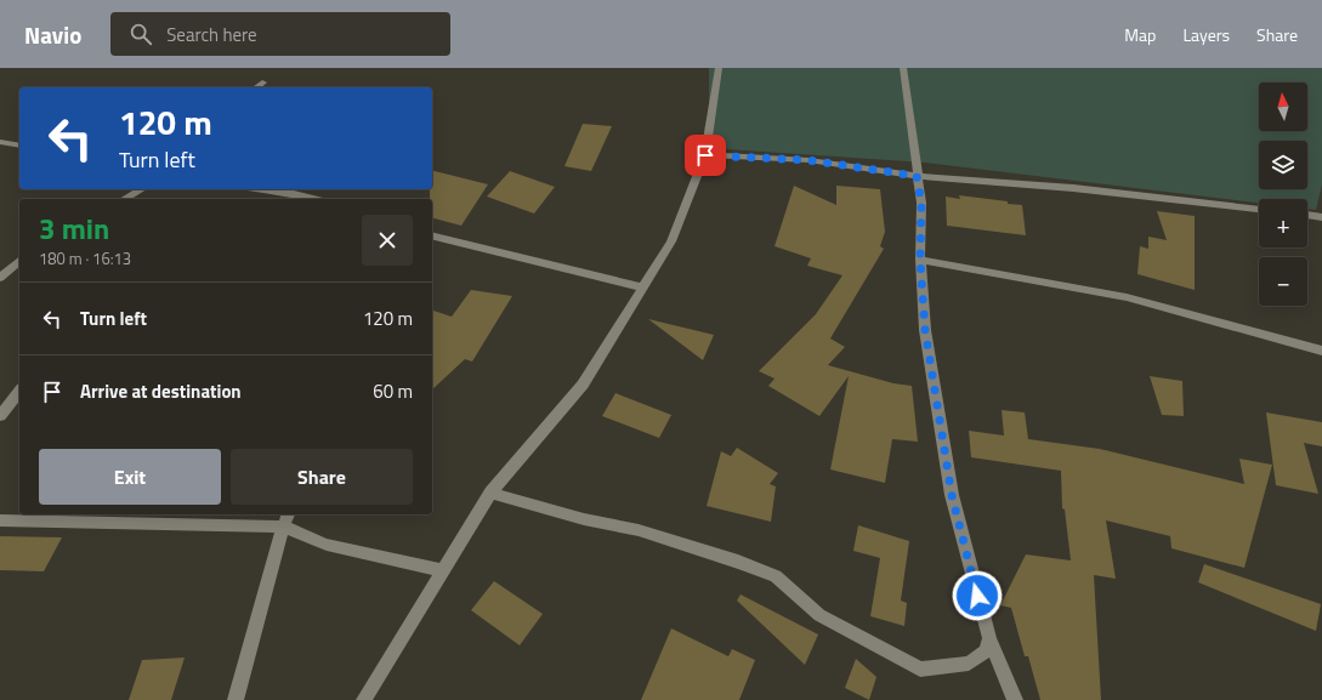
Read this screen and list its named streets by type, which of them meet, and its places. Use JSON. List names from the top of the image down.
{
  "north": "top",
  "page": {
    "header": "Navio",
    "search": "Search here",
    "nav": ["Map", "Layers", "Share"],
    "map_buttons": ["+", "−"],
    "turn": ["120 m", "Turn left"],
    "heading": ["3 min", "180 m · 16:13"],
    "list": [
      {
        "name": "Turn left",
        "value": "120 m"
      },
      {
        "name": "Arrive at destination",
        "value": "60 m"
      }
    ],
    "buttons": ["Exit", "Share"]
  }
}
